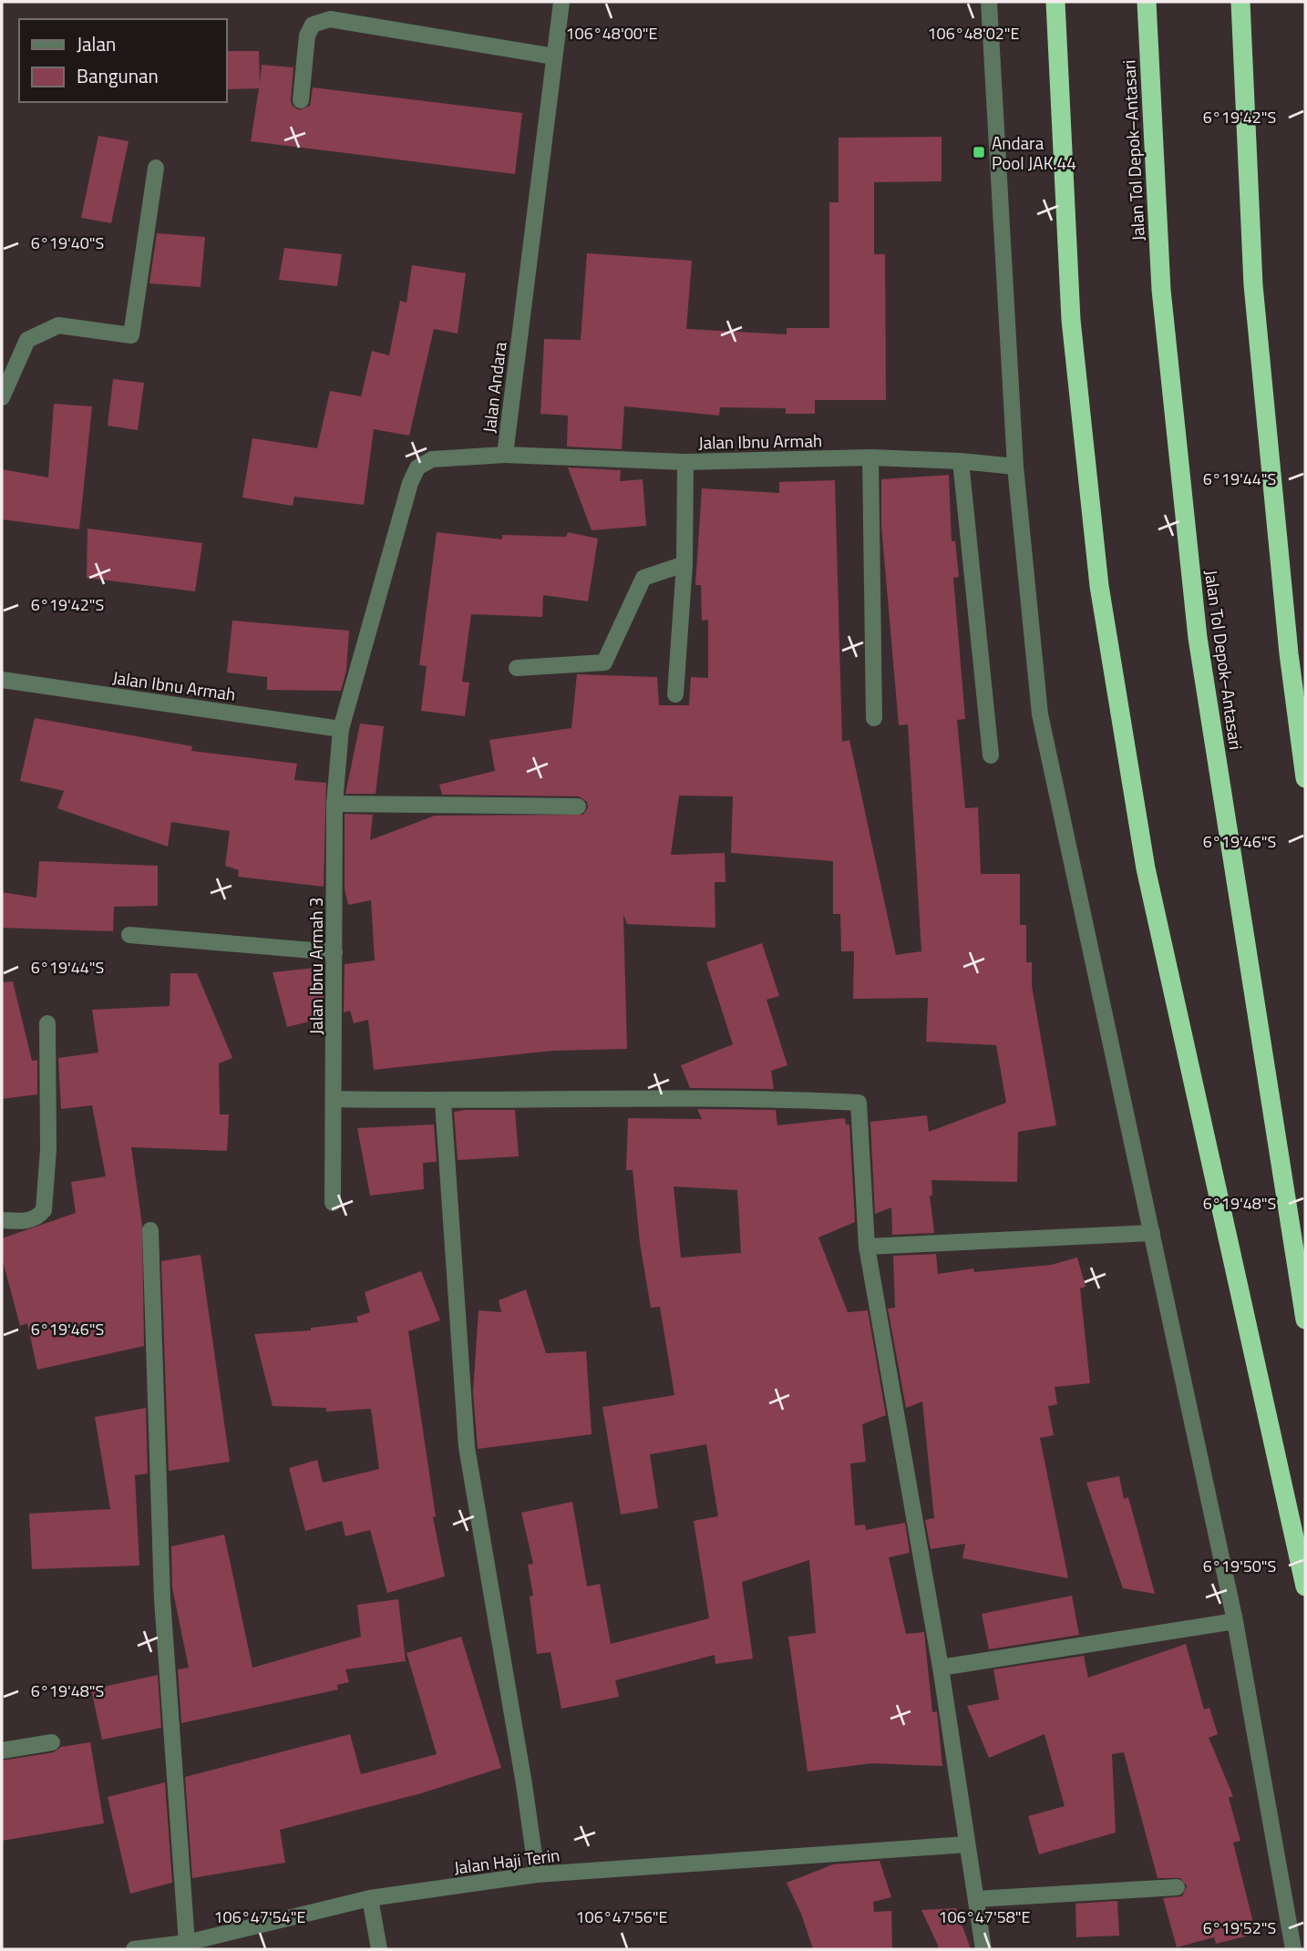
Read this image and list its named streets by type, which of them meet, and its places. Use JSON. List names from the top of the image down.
{
  "streets": {
    "highway": ["Jalan Tol Depok–Antasari"],
    "street": [
      "Jalan Andara",
      "Jalan Ibnu Armah",
      "Jalan Ibnu Armah 3",
      "Jalan Haji Terin"
    ]
  },
  "crossings": [
    ["Jalan Andara", "Jalan Ibnu Armah"],
    ["Jalan Andara", "Jalan Ibnu Armah 3"],
    ["Jalan Ibnu Armah", "Jalan Ibnu Armah 3"]
  ],
  "places": {
    "transit": ["Andara Pool JAK.44"]
  },
  "legend": ["Jalan", "Bangunan"],
  "coordinates": [
    "106°48'00\"E",
    "106°48'02\"E",
    "6°19'42\"S",
    "6°19'40\"S",
    "6°19'44\"S",
    "6°19'46\"S",
    "6°19'48\"S",
    "6°19'50\"S",
    "106°47'54\"E",
    "106°47'56\"E",
    "106°47'58\"E",
    "6°19'52\"S"
  ]
}
